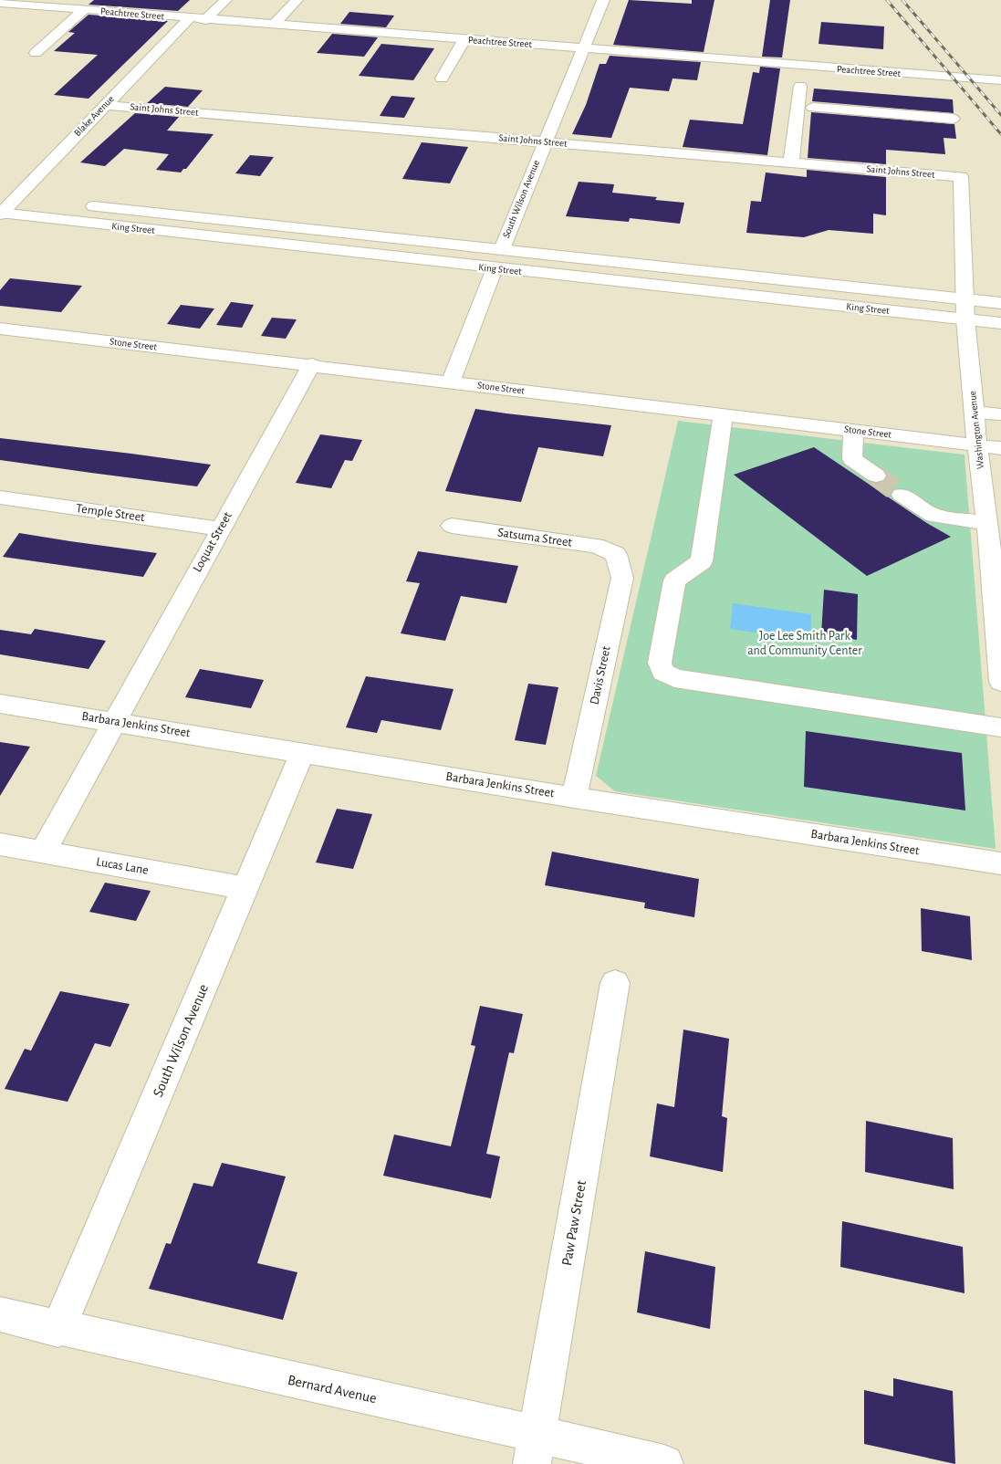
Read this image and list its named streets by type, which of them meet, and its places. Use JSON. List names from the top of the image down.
{
  "streets": {
    "street": [
      "Peachtree Street",
      "Saint Johns Street",
      "Blake Avenue",
      "South Wilson Avenue",
      "King Street",
      "Stone Street",
      "Washington Avenue",
      "Temple Street",
      "Satsuma Street",
      "Loquat Street",
      "Davis Street",
      "Barbara Jenkins Street",
      "Lucas Lane",
      "Paw Paw Street",
      "Bernard Avenue"
    ]
  },
  "crossings": [
    ["Peachtree Street", "Blake Avenue"],
    ["Peachtree Street", "South Wilson Avenue"],
    ["Saint Johns Street", "Blake Avenue"],
    ["Saint Johns Street", "South Wilson Avenue"],
    ["Saint Johns Street", "Washington Avenue"],
    ["Blake Avenue", "King Street"],
    ["South Wilson Avenue", "King Street"],
    ["South Wilson Avenue", "Barbara Jenkins Street"],
    ["South Wilson Avenue", "Lucas Lane"],
    ["South Wilson Avenue", "Bernard Avenue"],
    ["King Street", "Washington Avenue"],
    ["Stone Street", "Washington Avenue"],
    ["Stone Street", "Loquat Street"],
    ["Temple Street", "Loquat Street"],
    ["Satsuma Street", "Davis Street"],
    ["Loquat Street", "Barbara Jenkins Street"],
    ["Loquat Street", "Lucas Lane"],
    ["Davis Street", "Barbara Jenkins Street"],
    ["Paw Paw Street", "Bernard Avenue"]
  ],
  "parks": ["Joe Lee Smith Park and Community Center"]
}
